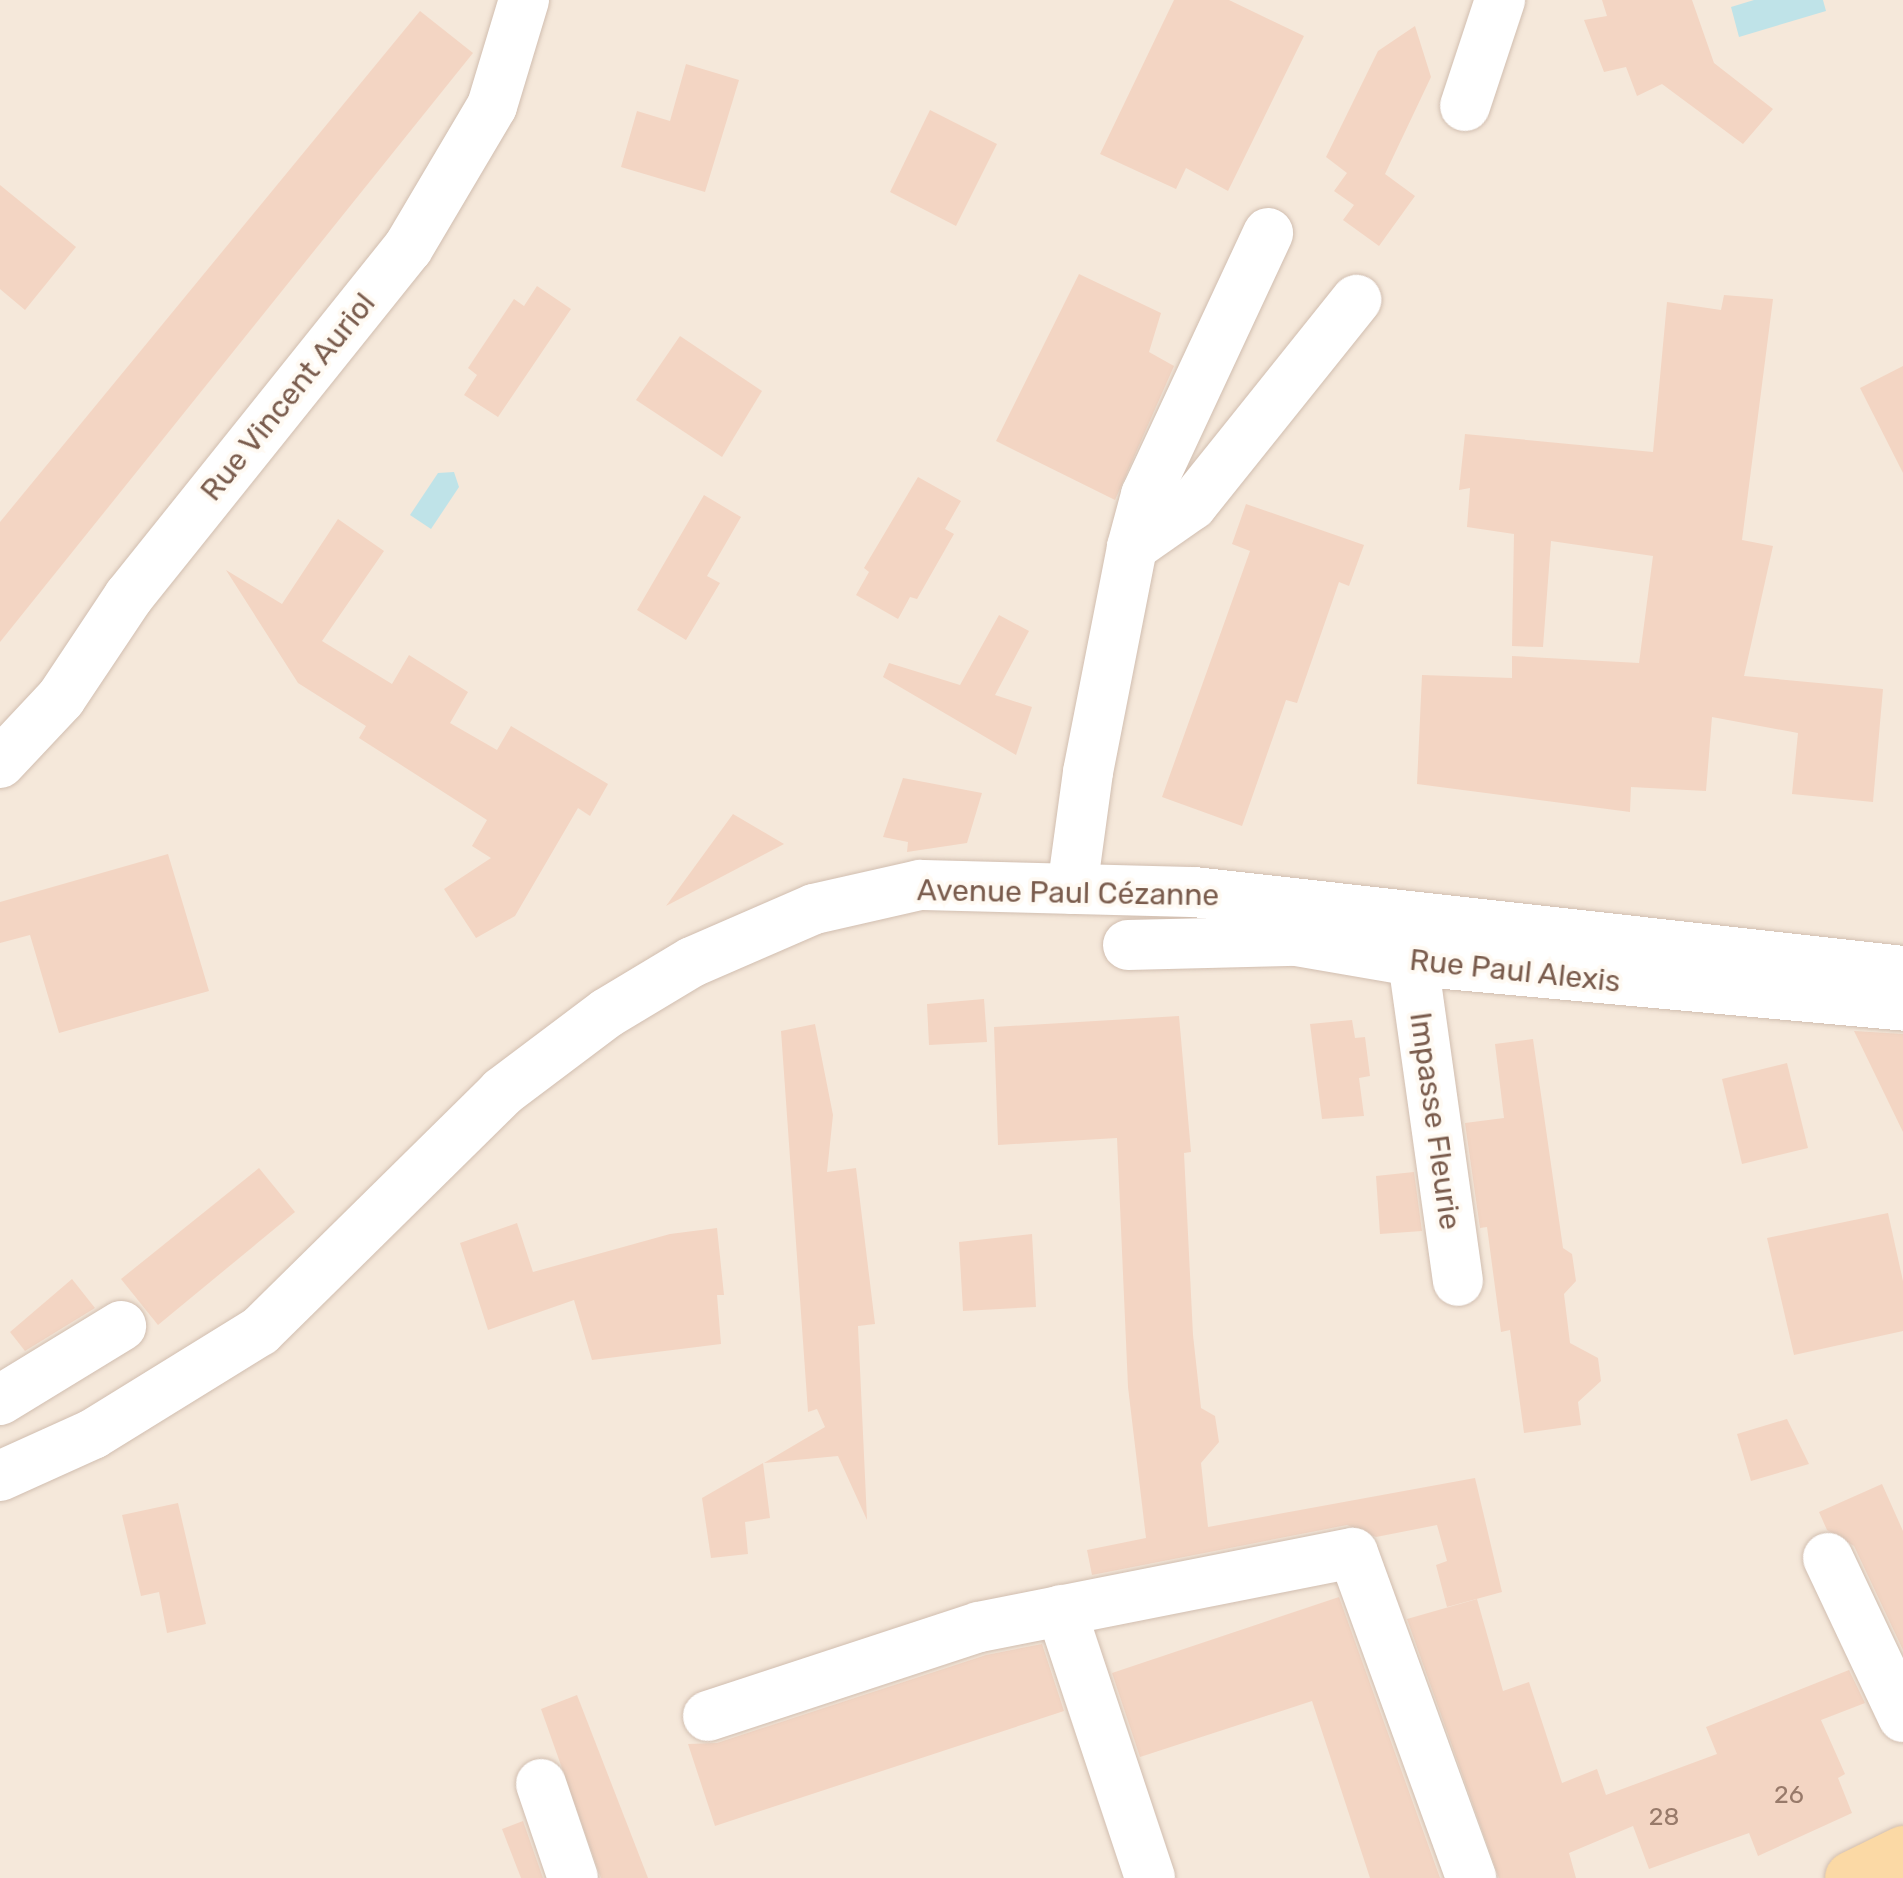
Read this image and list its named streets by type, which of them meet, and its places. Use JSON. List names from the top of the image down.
{
  "streets": {
    "street": [
      "Rue Vincent Auriol",
      "Avenue Paul Cézanne",
      "Rue Paul Alexis",
      "Impasse Fleurie"
    ]
  },
  "crossings": [
    ["Rue Paul Alexis", "Impasse Fleurie"]
  ],
  "house_numbers": ["26", "28"]
}
